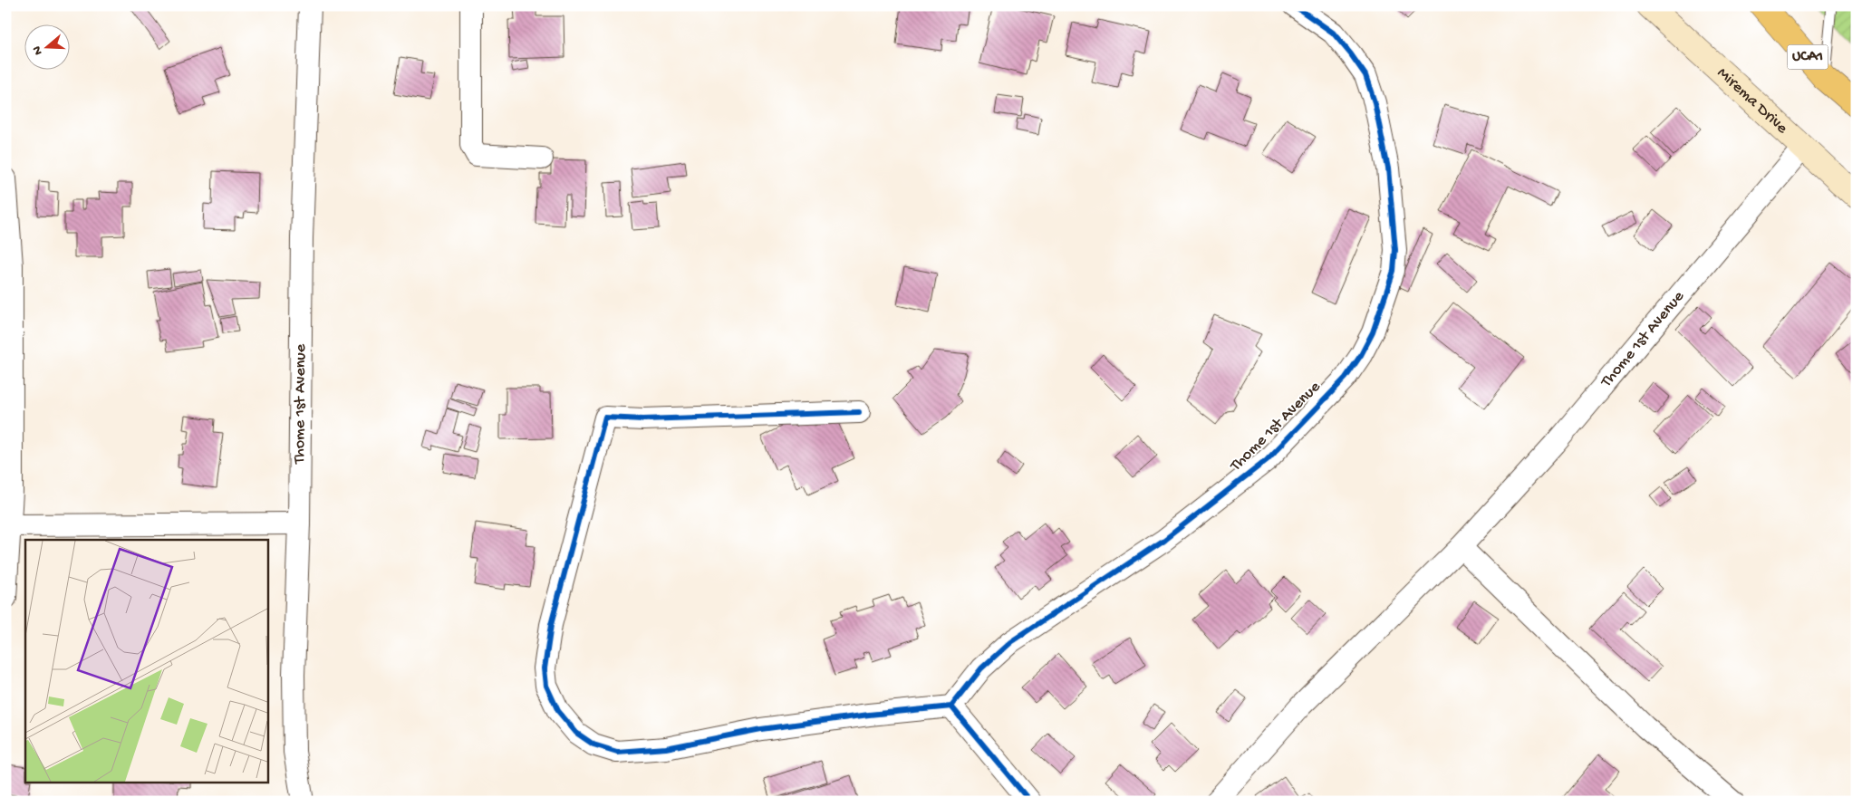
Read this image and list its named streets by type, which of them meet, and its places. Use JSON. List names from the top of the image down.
{
  "streets": {
    "main road": ["UCA1"],
    "street": ["Mirema Drive", "Thome 1st Avenue"]
  },
  "crossings": [
    ["Mirema Drive", "Thome 1st Avenue"]
  ],
  "north": "left"
}
